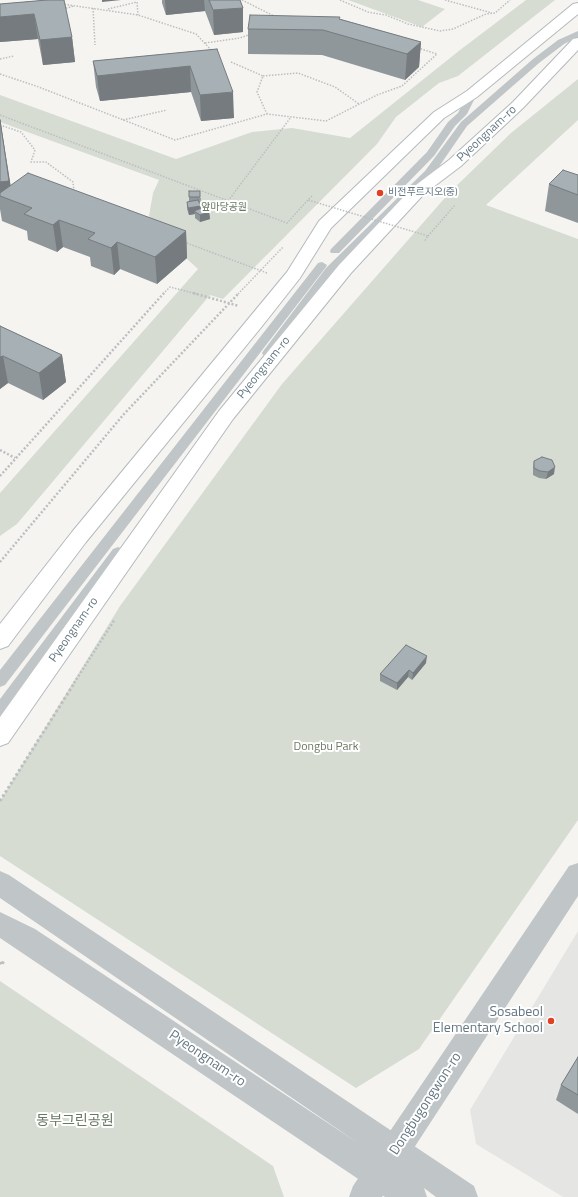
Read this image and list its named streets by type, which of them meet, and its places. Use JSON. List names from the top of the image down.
{
  "streets": {
    "main road": ["Pyeongnam-ro"],
    "street": ["Dongbugongwon-ro"]
  },
  "crossings": [
    ["Pyeongnam-ro", "Dongbugongwon-ro"]
  ],
  "parks": ["앞마당공원", "Dongbu Park", "동부그린공원"],
  "places": ["비전푸르지오(중)", "Sosabeol Elementary School"]
}
